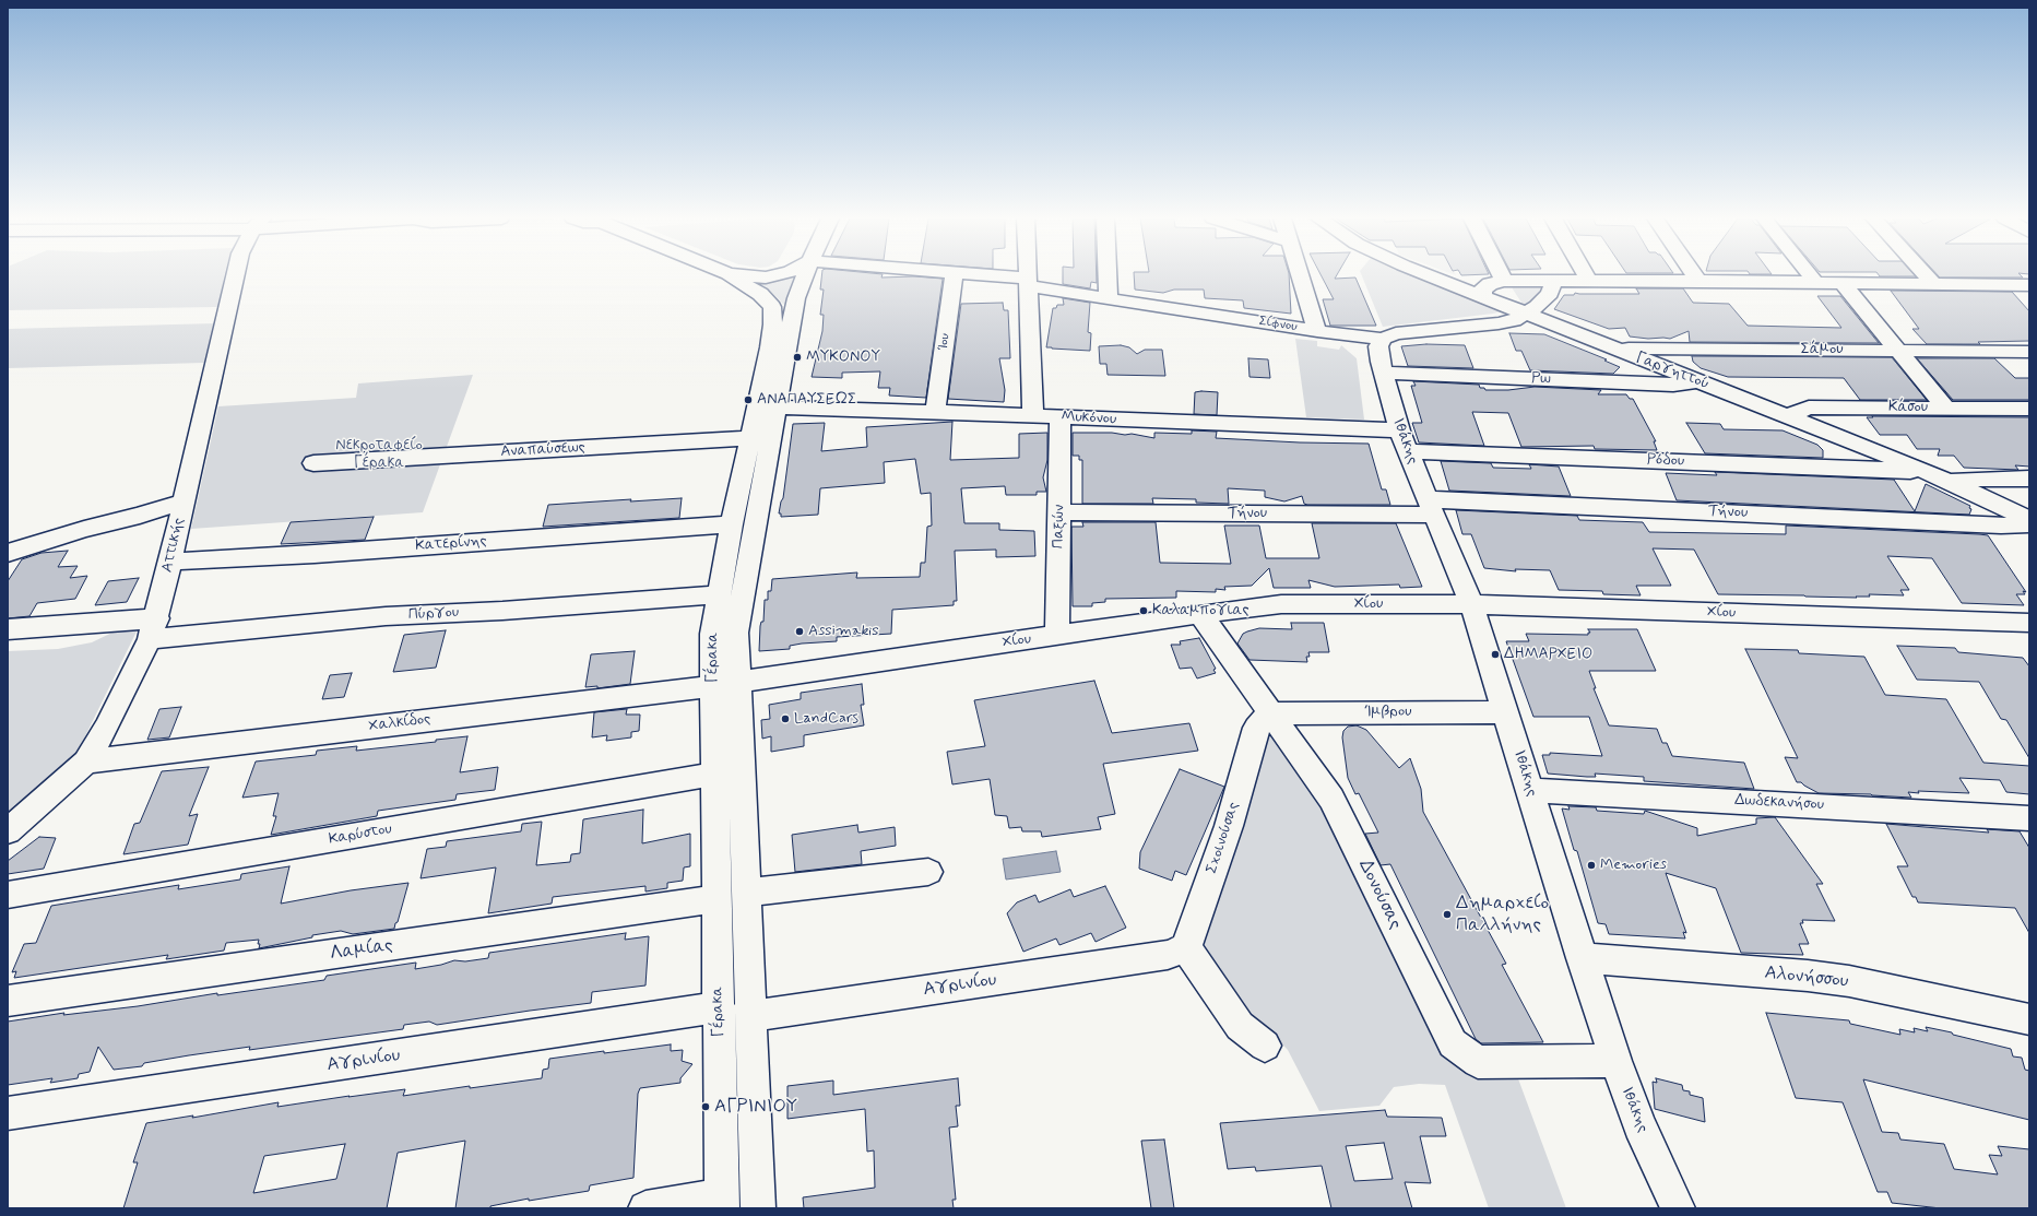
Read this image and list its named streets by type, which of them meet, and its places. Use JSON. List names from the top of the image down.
{
  "streets": {
    "street": [
      "Σίφνου",
      "Ίου",
      "Σάμου",
      "Γαργηττού",
      "Ρω",
      "Κάσου",
      "Μυκόνου",
      "Ιθάκης",
      "Αναπαύσεως",
      "Ρόδου",
      "Τήνου",
      "Παξών",
      "Κατερίνης",
      "Αττικής",
      "Χίου",
      "Πύργου",
      "Γέρακα",
      "Ίμβρου",
      "Χαλκίδος",
      "Δωδεκανήσου",
      "Καρύστου",
      "Σχοινούσας",
      "Δονούσας",
      "Λαμίας",
      "Αλονήσσου",
      "Αγρινίου"
    ]
  },
  "crossings": [
    ["Σίφνου", "Γαργηττού"],
    ["Σίφνου", "Ιθάκης"],
    ["Ίου", "Μυκόνου"],
    ["Σάμου", "Γαργηττού"],
    ["Γαργηττού", "Ρω"],
    ["Γαργηττού", "Κάσου"],
    ["Γαργηττού", "Ρόδου"],
    ["Ρω", "Ιθάκης"],
    ["Μυκόνου", "Ιθάκης"],
    ["Μυκόνου", "Παξών"],
    ["Μυκόνου", "Γέρακα"],
    ["Ιθάκης", "Ρόδου"],
    ["Ιθάκης", "Τήνου"],
    ["Ιθάκης", "Χίου"],
    ["Ιθάκης", "Ίμβρου"],
    ["Ιθάκης", "Δωδεκανήσου"],
    ["Ιθάκης", "Δονούσας"],
    ["Ιθάκης", "Αλονήσσου"],
    ["Αναπαύσεως", "Γέρακα"],
    ["Τήνου", "Παξών"],
    ["Παξών", "Χίου"],
    ["Κατερίνης", "Αττικής"],
    ["Κατερίνης", "Γέρακα"],
    ["Αττικής", "Πύργου"],
    ["Αττικής", "Χαλκίδος"],
    ["Χίου", "Γέρακα"],
    ["Χίου", "Χαλκίδος"],
    ["Χίου", "Δονούσας"],
    ["Πύργου", "Γέρακα"],
    ["Γέρακα", "Χαλκίδος"],
    ["Γέρακα", "Καρύστου"],
    ["Γέρακα", "Λαμίας"],
    ["Γέρακα", "Αγρινίου"],
    ["Ίμβρου", "Σχοινούσας"],
    ["Ίμβρου", "Δονούσας"],
    ["Σχοινούσας", "Δονούσας"],
    ["Σχοινούσας", "Αγρινίου"]
  ],
  "parks": ["Νεκροταφείο Γέρακα"],
  "places": [
    "ΜΥΚΟΝΟΥ",
    "ΑΝΑΠΑΥΣΕΩΣ",
    "Καλαμπογιας",
    "Assimakis",
    "ΔΗΜΑΡΧΕΙΟ",
    "LandCars",
    "Memories",
    "Δημαρχείο Παλλήνης",
    "ΑΓΡΙΝΙΟΥ"
  ]
}
